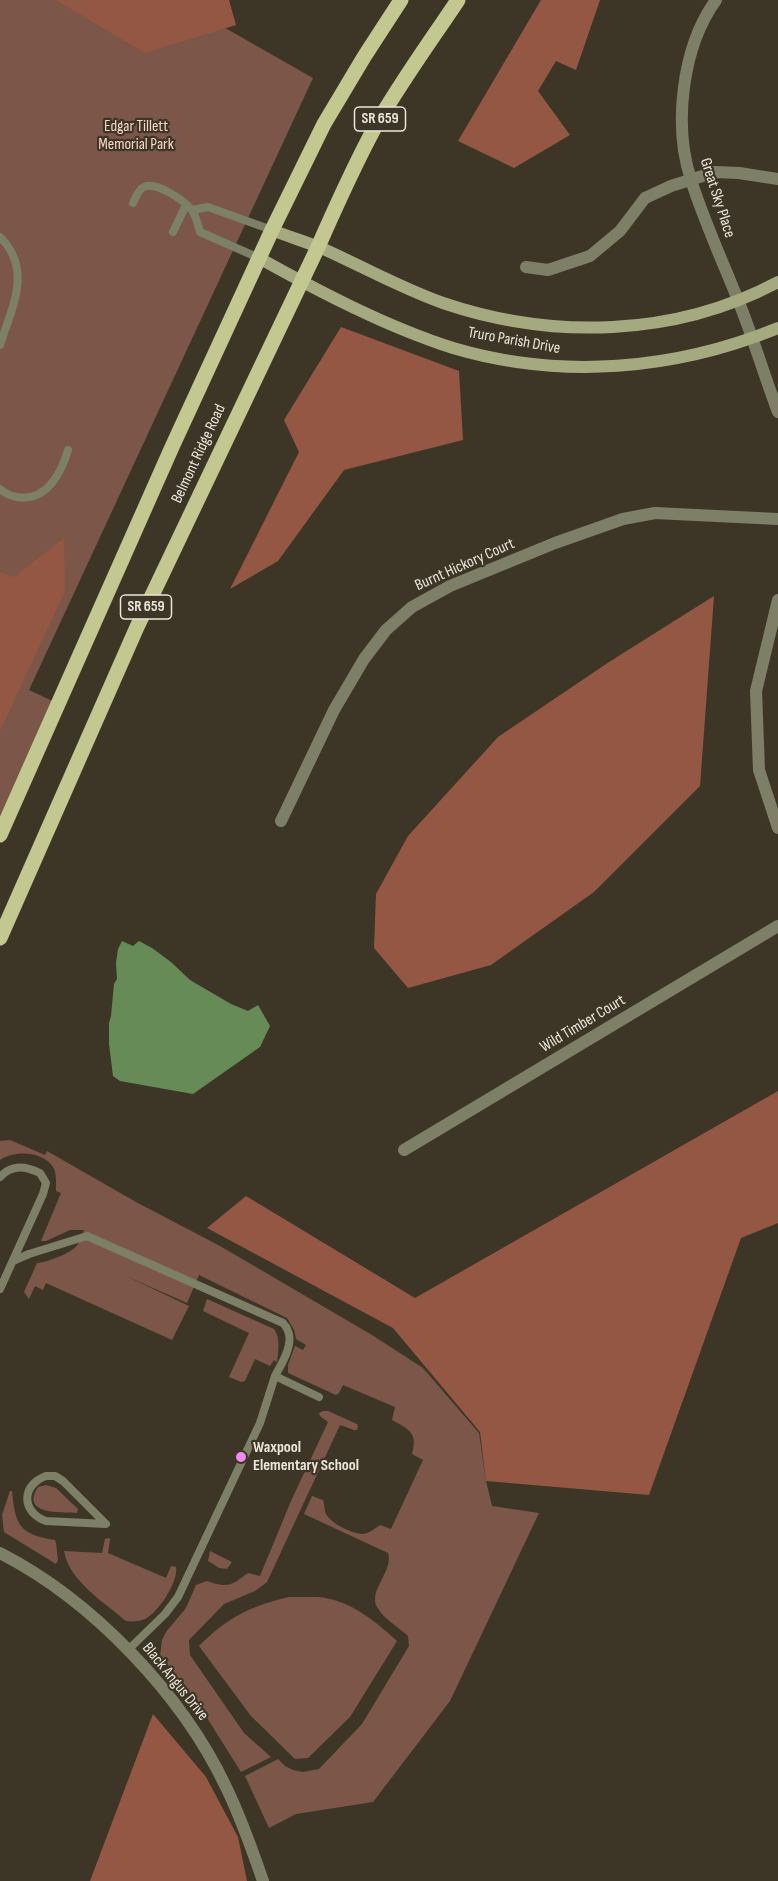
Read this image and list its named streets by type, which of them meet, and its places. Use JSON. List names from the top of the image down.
{
  "streets": {
    "main road": ["SR 659", "Belmont Ridge Road"],
    "street": [
      "Great Sky Place",
      "Truro Parish Drive",
      "Burnt Hickory Court",
      "Wild Timber Court",
      "Black Angus Drive"
    ]
  },
  "crossings": [
    ["Great Sky Place", "Truro Parish Drive"],
    ["Truro Parish Drive", "Belmont Ridge Road"]
  ],
  "parks": ["Edgar Tillett Memorial Park"],
  "places": ["Waxpool Elementary School"]
}
